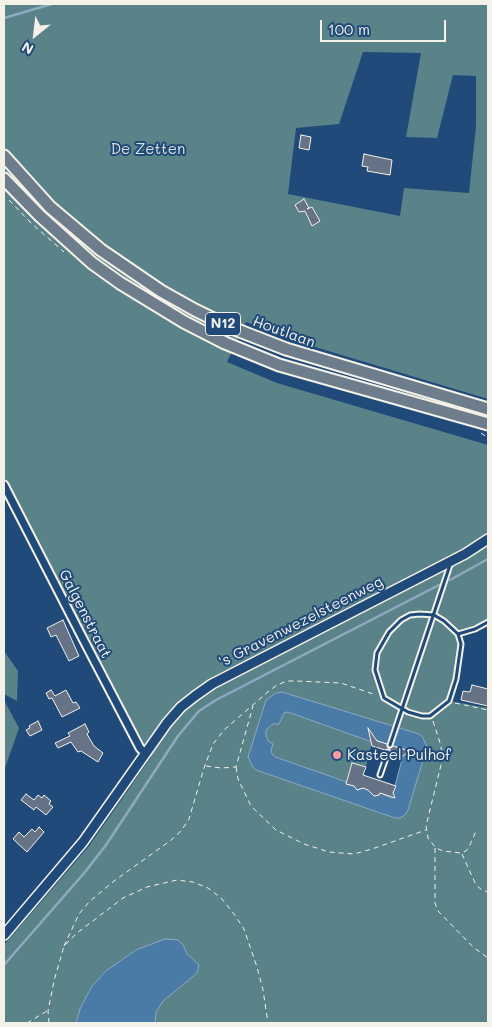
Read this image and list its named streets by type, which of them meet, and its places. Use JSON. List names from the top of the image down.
{
  "streets": {
    "main road": ["N12", "Houtlaan"],
    "street": ["Galgenstraat", "'s Gravenwezelsteenweg"]
  },
  "crossings": [
    ["Galgenstraat", "'s Gravenwezelsteenweg"]
  ],
  "parks": ["De Zetten"],
  "places": ["Kasteel Pulhof"],
  "scale_bar": "100 m",
  "north": "bottom left"
}
